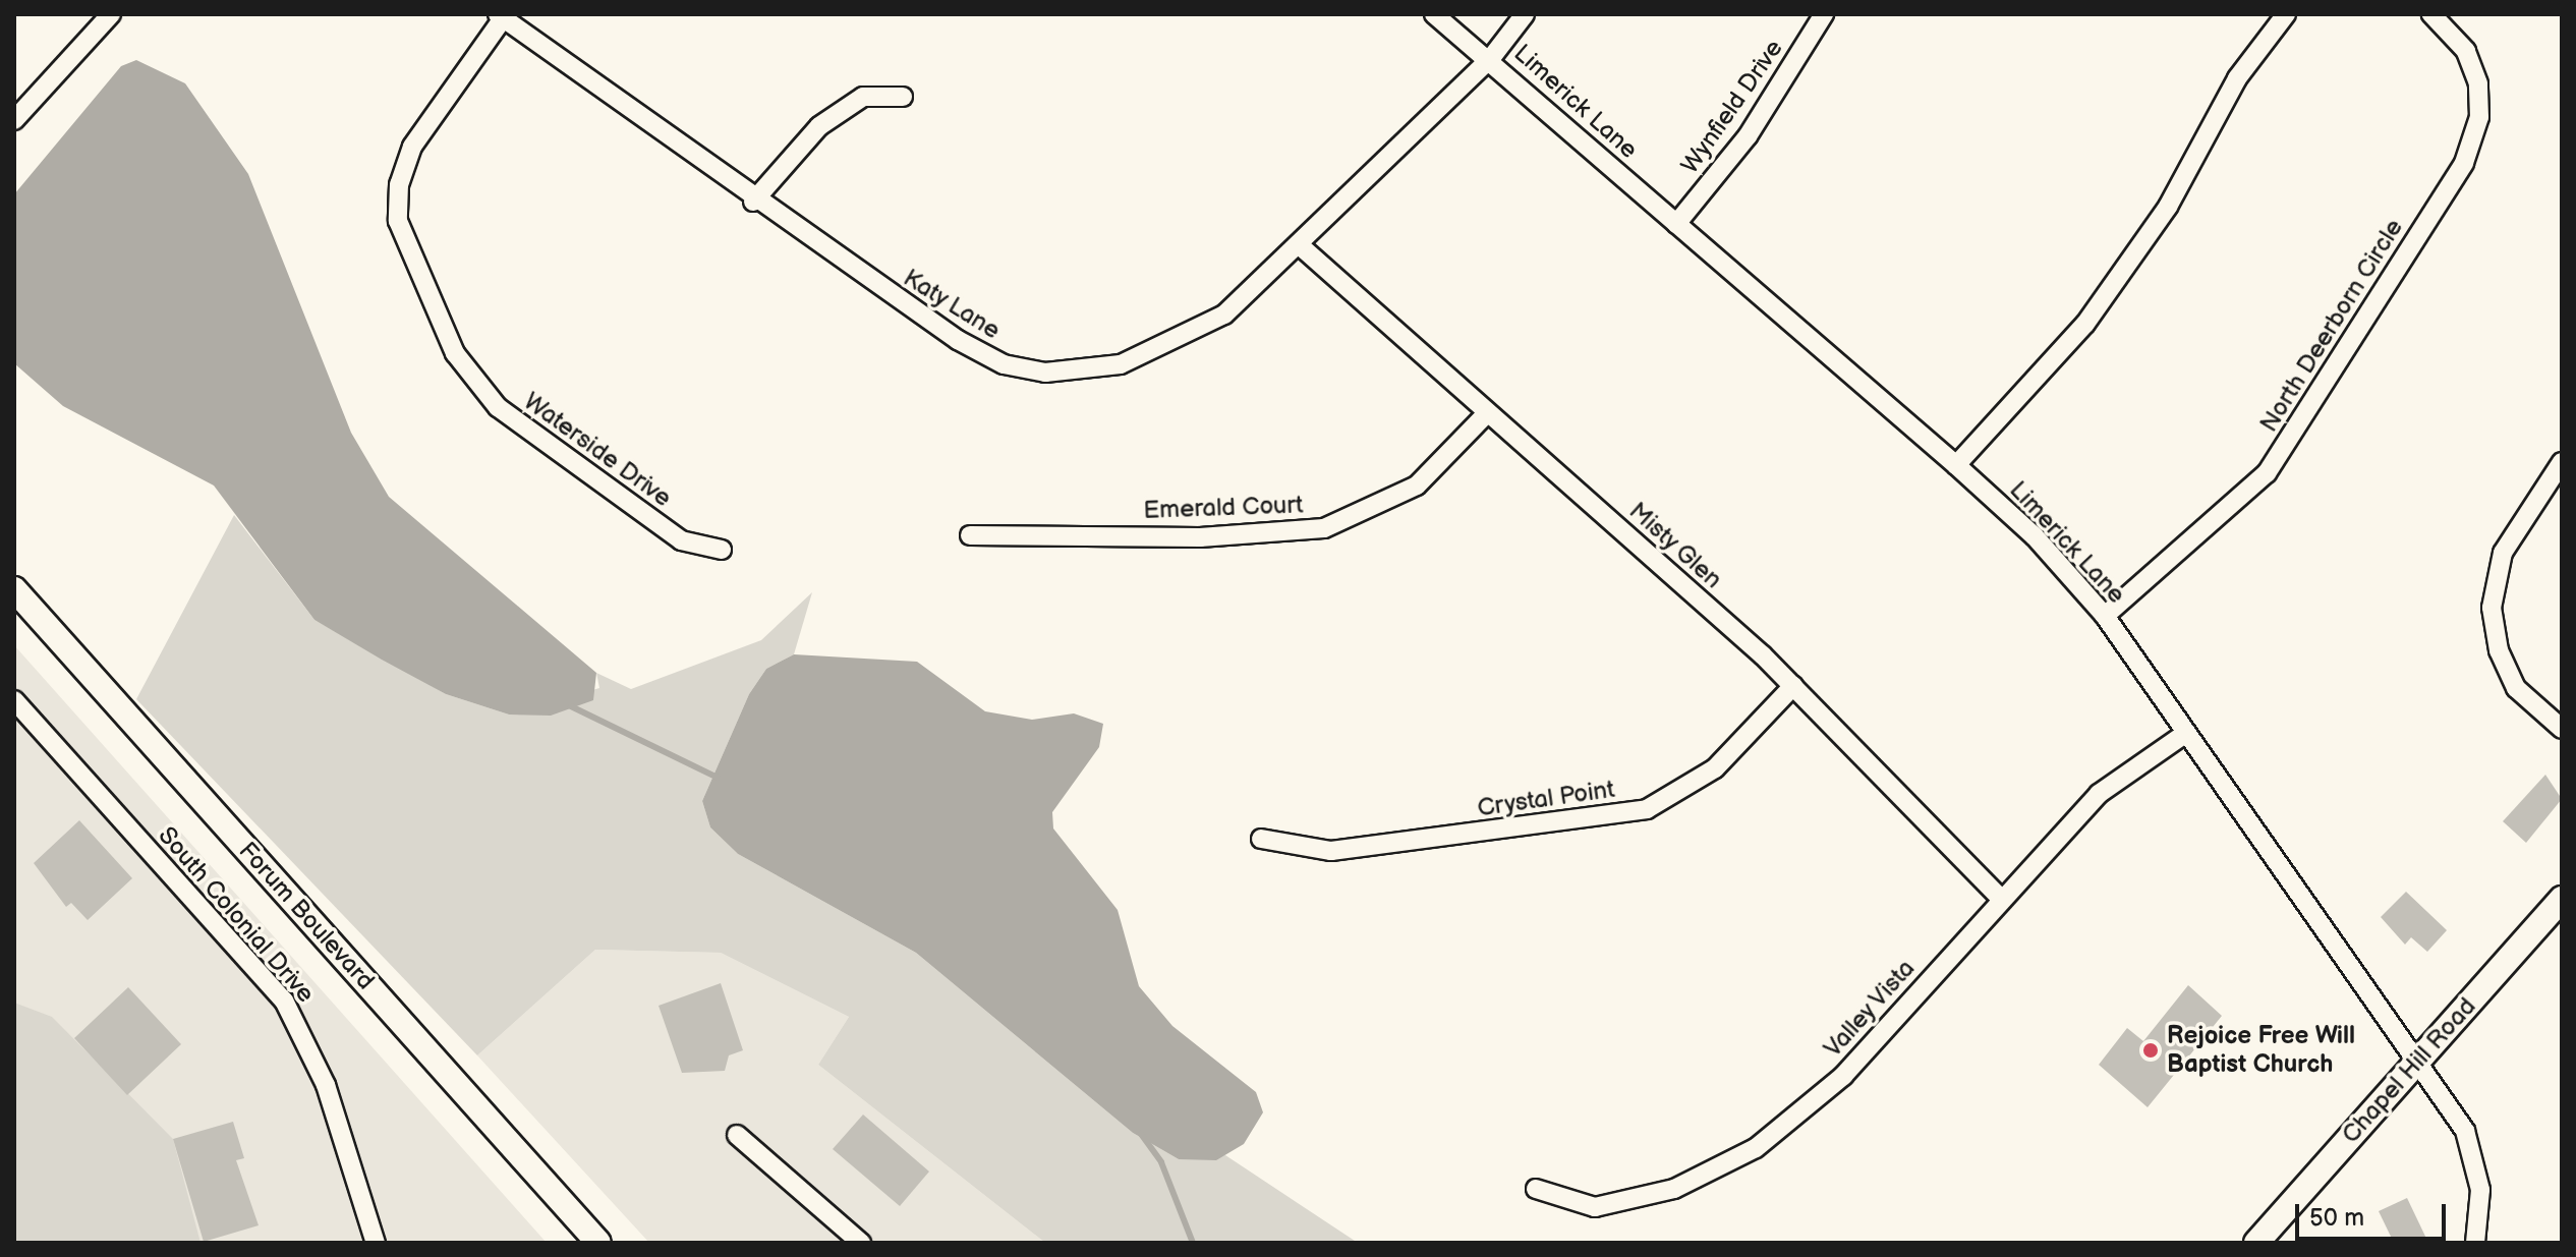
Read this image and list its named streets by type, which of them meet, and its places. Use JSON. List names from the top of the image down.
{
  "streets": {
    "street": [
      "Limerick Lane",
      "Wynfield Drive",
      "Katy Lane",
      "North Deerborn Circle",
      "Waterside Drive",
      "Emerald Court",
      "Misty Glen",
      "Crystal Point",
      "South Colonial Drive",
      "Forum Boulevard",
      "Valley Vista",
      "Chapel Hill Road"
    ]
  },
  "crossings": [
    ["Limerick Lane", "Wynfield Drive"],
    ["Limerick Lane", "Katy Lane"],
    ["Limerick Lane", "North Deerborn Circle"],
    ["Limerick Lane", "Valley Vista"],
    ["Limerick Lane", "Chapel Hill Road"],
    ["Katy Lane", "Waterside Drive"],
    ["Katy Lane", "Misty Glen"],
    ["Emerald Court", "Misty Glen"],
    ["Misty Glen", "Crystal Point"],
    ["Misty Glen", "Valley Vista"]
  ],
  "places": ["Rejoice Free Will Baptist Church"],
  "scale_bar": "50 m"
}
